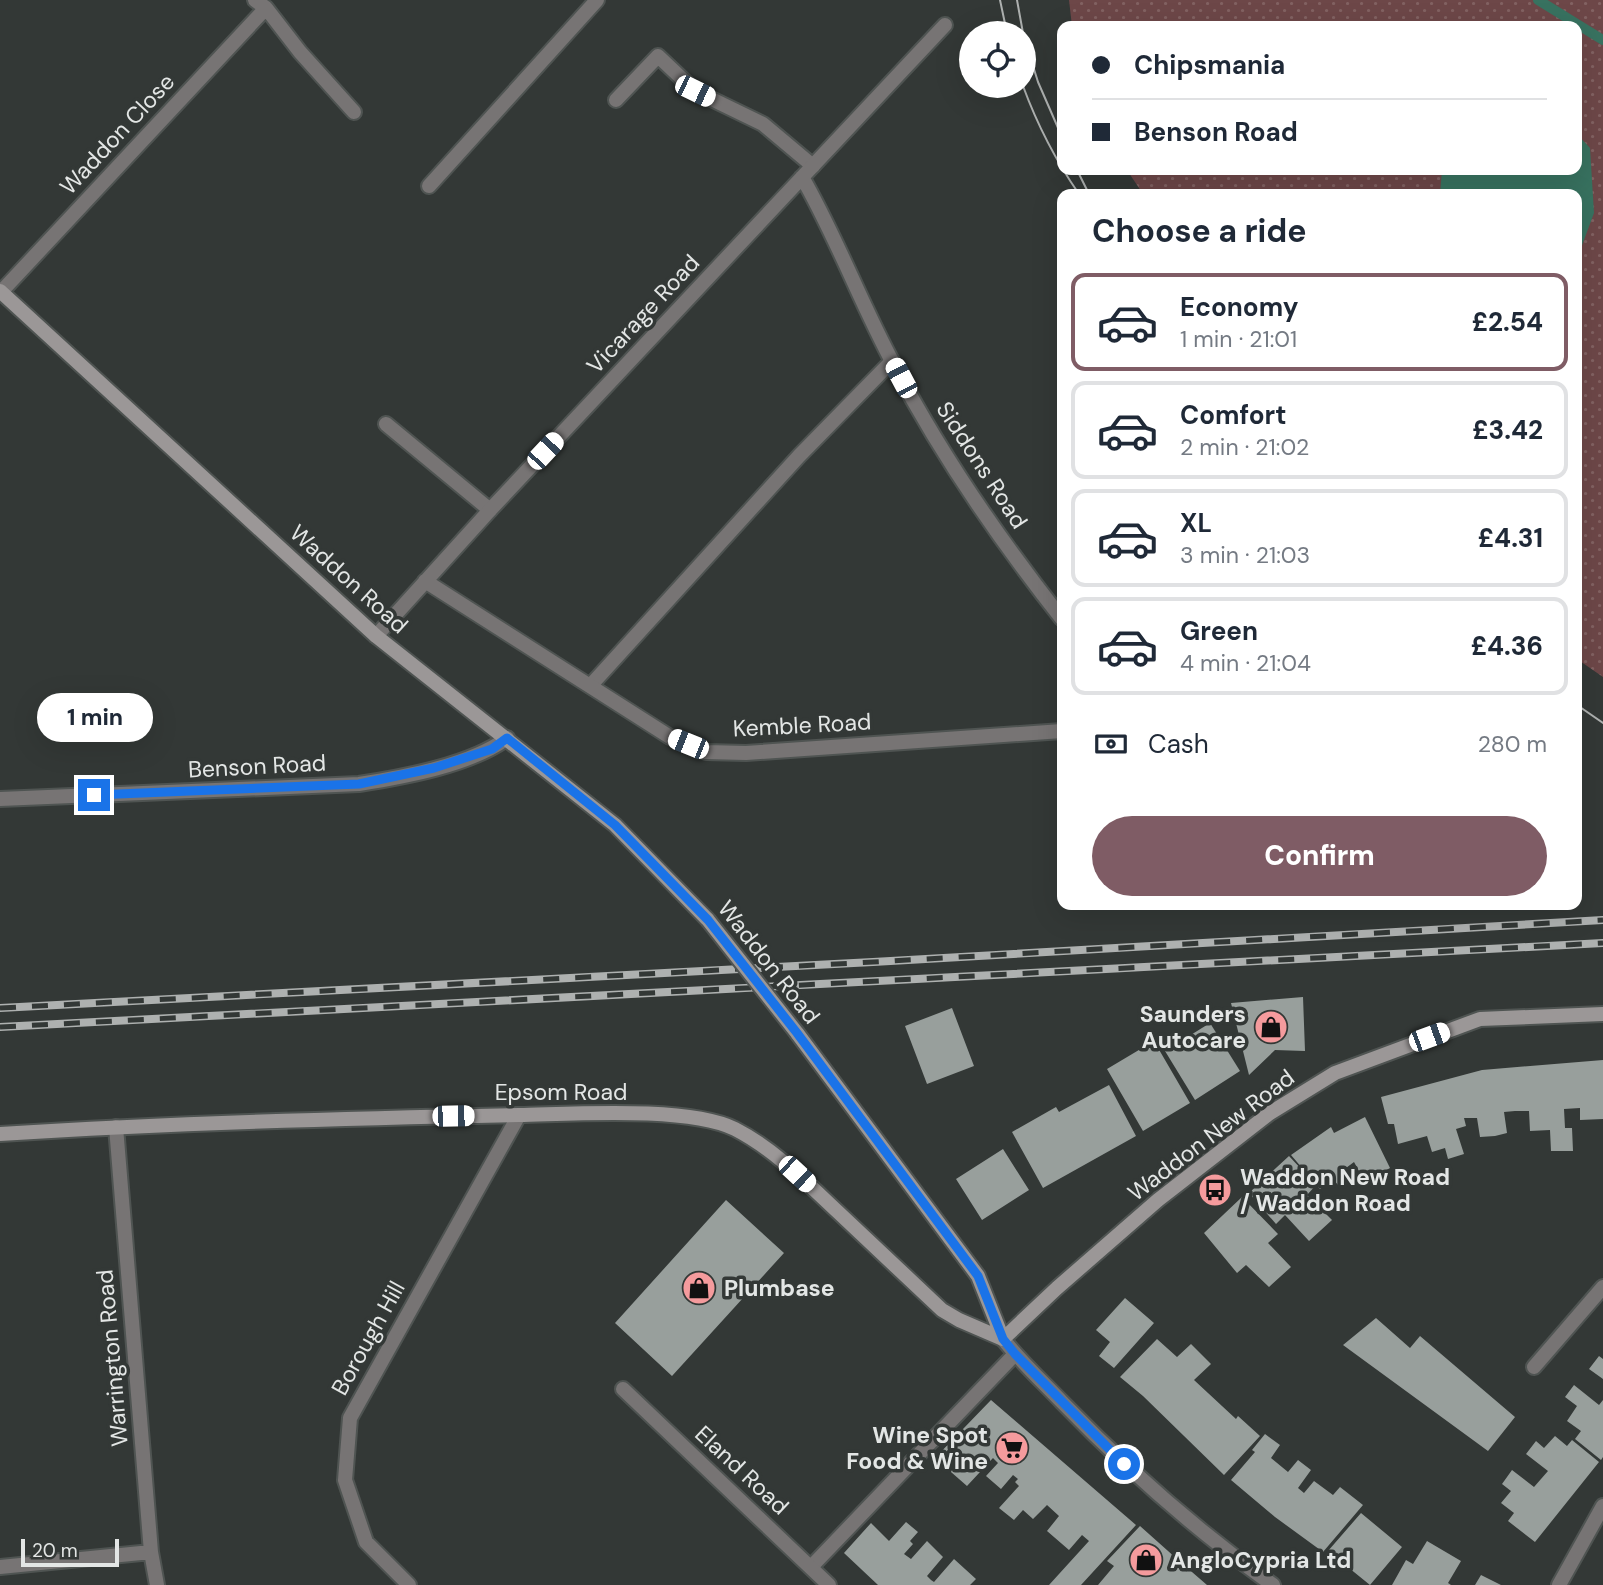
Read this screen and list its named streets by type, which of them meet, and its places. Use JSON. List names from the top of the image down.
{
  "streets": {
    "street": [
      "Waddon Close",
      "Vicarage Road",
      "Siddons Road",
      "Waddon Road",
      "Kemble Road",
      "Benson Road",
      "Epsom Road",
      "Waddon New Road",
      "Borough Hill",
      "Warrington Road",
      "Eland Road"
    ]
  },
  "crossings": [
    ["Waddon Close", "Waddon Road"],
    ["Vicarage Road", "Siddons Road"],
    ["Vicarage Road", "Waddon Road"],
    ["Vicarage Road", "Kemble Road"],
    ["Waddon Road", "Benson Road"],
    ["Waddon Road", "Epsom Road"],
    ["Waddon Road", "Waddon New Road"],
    ["Epsom Road", "Waddon New Road"],
    ["Epsom Road", "Borough Hill"],
    ["Epsom Road", "Warrington Road"]
  ],
  "places": {
    "shop": ["Saunders Autocare", "Plumbase", "AngloCypria Ltd"],
    "bus stop": ["Waddon New Road / Waddon Road"],
    "supermarket": ["Wine Spot Food & Wine"]
  },
  "scale_bar": "20 m",
  "page": {
    "banner": ["Chipsmania", "Benson Road"],
    "heading": "Choose a ride",
    "list": [
      {
        "name": "Economy",
        "note": "1 min · 21:01",
        "value": "£2.54"
      },
      {
        "name": "Comfort",
        "note": "2 min · 21:02",
        "value": "£3.42"
      },
      {
        "name": "XL",
        "note": "3 min · 21:03",
        "value": "£4.31"
      },
      {
        "name": "Green",
        "note": "4 min · 21:04",
        "value": "£4.36"
      }
    ],
    "bubble": "1 min",
    "pay": ["Cash", "280 m"],
    "buttons": "Confirm",
    "scale": "20 m"
  }
}
